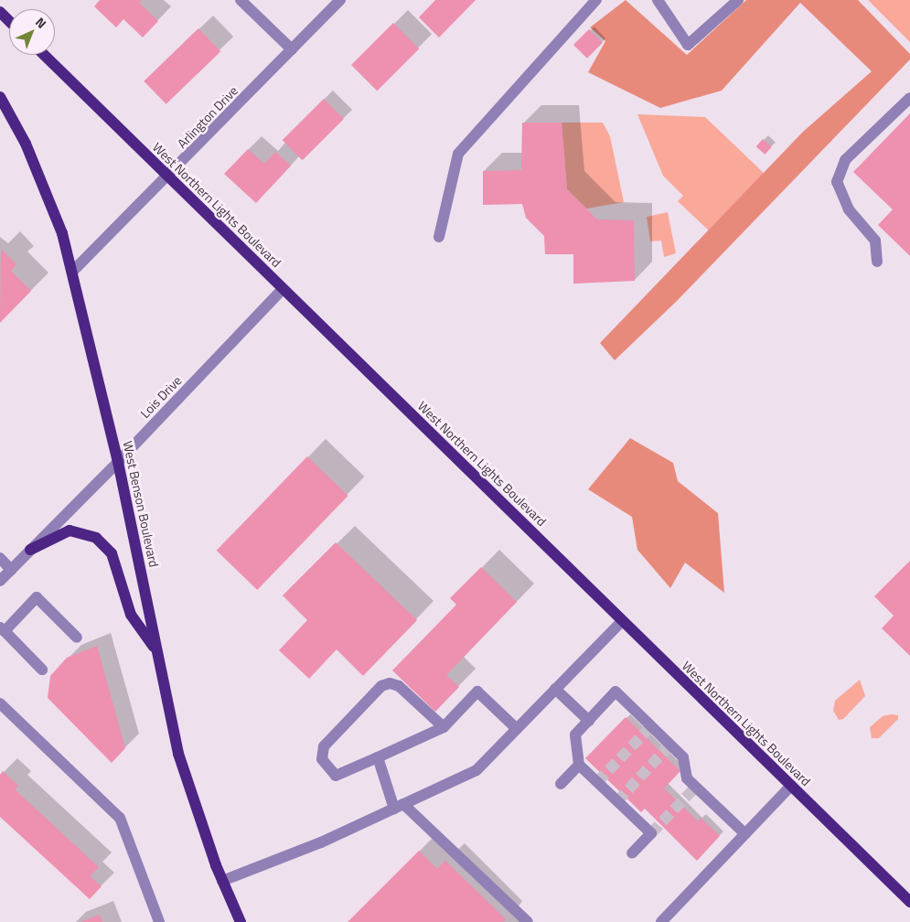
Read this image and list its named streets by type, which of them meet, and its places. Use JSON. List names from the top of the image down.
{
  "streets": {
    "main road": ["West Northern Lights Boulevard", "West Benson Boulevard"],
    "street": ["Arlington Drive", "Lois Drive"]
  },
  "crossings": [
    ["Arlington Drive", "West Northern Lights Boulevard"],
    ["Arlington Drive", "West Benson Boulevard"],
    ["West Northern Lights Boulevard", "Lois Drive"],
    ["Lois Drive", "West Benson Boulevard"]
  ],
  "north": "top right"
}
